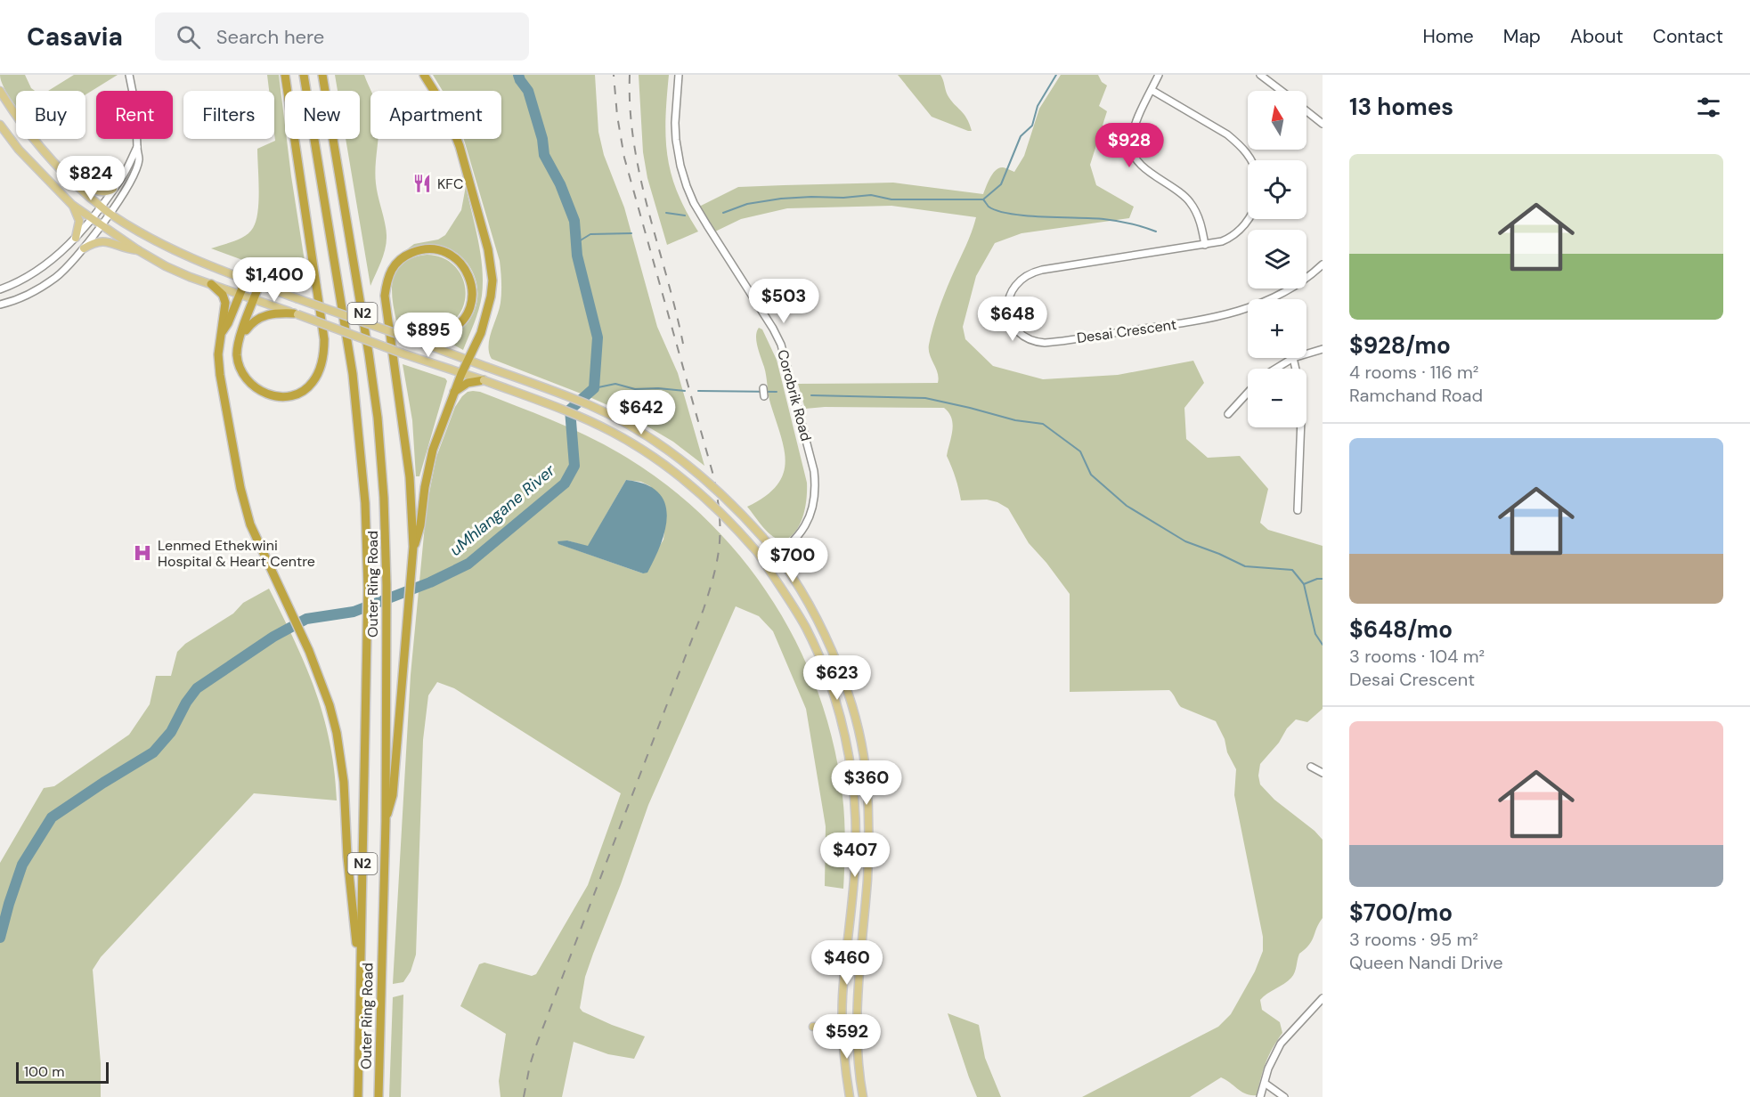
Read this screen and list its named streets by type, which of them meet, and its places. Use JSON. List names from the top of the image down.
{
  "streets": {
    "highway": ["N2", "Outer Ring Road"],
    "street": ["Desai Crescent", "Corobrik Road"]
  },
  "water": ["uMhlangane River"],
  "places": {
    "restaurant": ["KFC"],
    "hospital": ["Lenmed Ethekwini Hospital & Heart Centre"]
  },
  "scale_bar": "100 m",
  "north": "top",
  "page": {
    "header": "Casavia",
    "search": "Search here",
    "nav": [
      "Home",
      "Map",
      "About",
      "Contact"
    ],
    "heading": "13 homes",
    "map_buttons": ["+", "−"],
    "chip": [
      "Buy",
      "Rent",
      "Filters",
      "New",
      "Apartment"
    ],
    "price": [
      "$928",
      "$824",
      "$1,400",
      "$503",
      "$648",
      "$895",
      "$642",
      "$700",
      "$623",
      "$360",
      "$407",
      "$460",
      "$592"
    ],
    "list": [
      {
        "name": "$928/mo",
        "note": "4 rooms · 116 m² · Ramchand Road"
      },
      {
        "name": "$648/mo",
        "note": "3 rooms · 104 m² · Desai Crescent"
      },
      {
        "name": "$700/mo",
        "note": "3 rooms · 95 m² · Queen Nandi Drive"
      }
    ],
    "scale": "100 m"
  }
}
